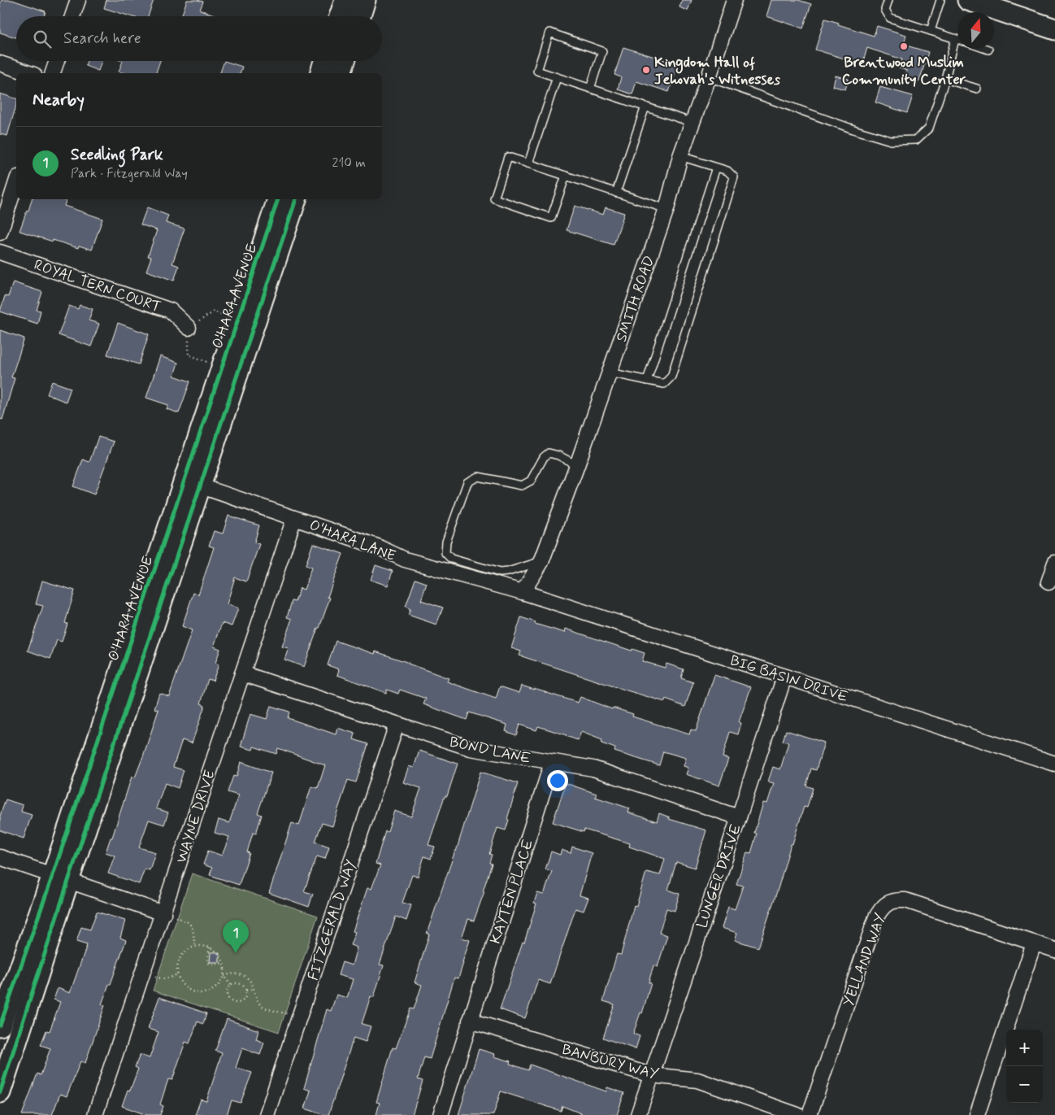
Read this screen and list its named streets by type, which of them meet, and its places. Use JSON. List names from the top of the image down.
{
  "streets": {
    "street": [
      "ROYAL TERN COURT",
      "O'HARA AVENUE",
      "SMITH ROAD",
      "O'HARA LANE",
      "BIG BASIN DRIVE",
      "BOND LANE",
      "WAYNE DRIVE",
      "LUNGER DRIVE",
      "KAYTEN PLACE",
      "FITZGERALD WAY",
      "YELLAND WAY",
      "BANBURY WAY"
    ]
  },
  "crossings": [
    ["O'HARA AVENUE", "O'HARA LANE"],
    ["SMITH ROAD", "O'HARA LANE"],
    ["SMITH ROAD", "BIG BASIN DRIVE"],
    ["O'HARA LANE", "BIG BASIN DRIVE"],
    ["O'HARA LANE", "WAYNE DRIVE"],
    ["BIG BASIN DRIVE", "LUNGER DRIVE"],
    ["BOND LANE", "WAYNE DRIVE"],
    ["BOND LANE", "LUNGER DRIVE"],
    ["BOND LANE", "KAYTEN PLACE"],
    ["BOND LANE", "FITZGERALD WAY"],
    ["LUNGER DRIVE", "BANBURY WAY"],
    ["KAYTEN PLACE", "BANBURY WAY"]
  ],
  "places": ["Brentwood Muslim Community Center", "Kingdom Hall of Jehovah's Witnesses"],
  "north": "top",
  "page": {
    "search": "Search here",
    "heading": "Nearby",
    "list": [
      {
        "mark": "1",
        "name": "Seedling Park",
        "note": "Park · Fitzgerald Way",
        "value": "210 m"
      }
    ],
    "pins": "1",
    "map_buttons": ["+", "−"]
  }
}
